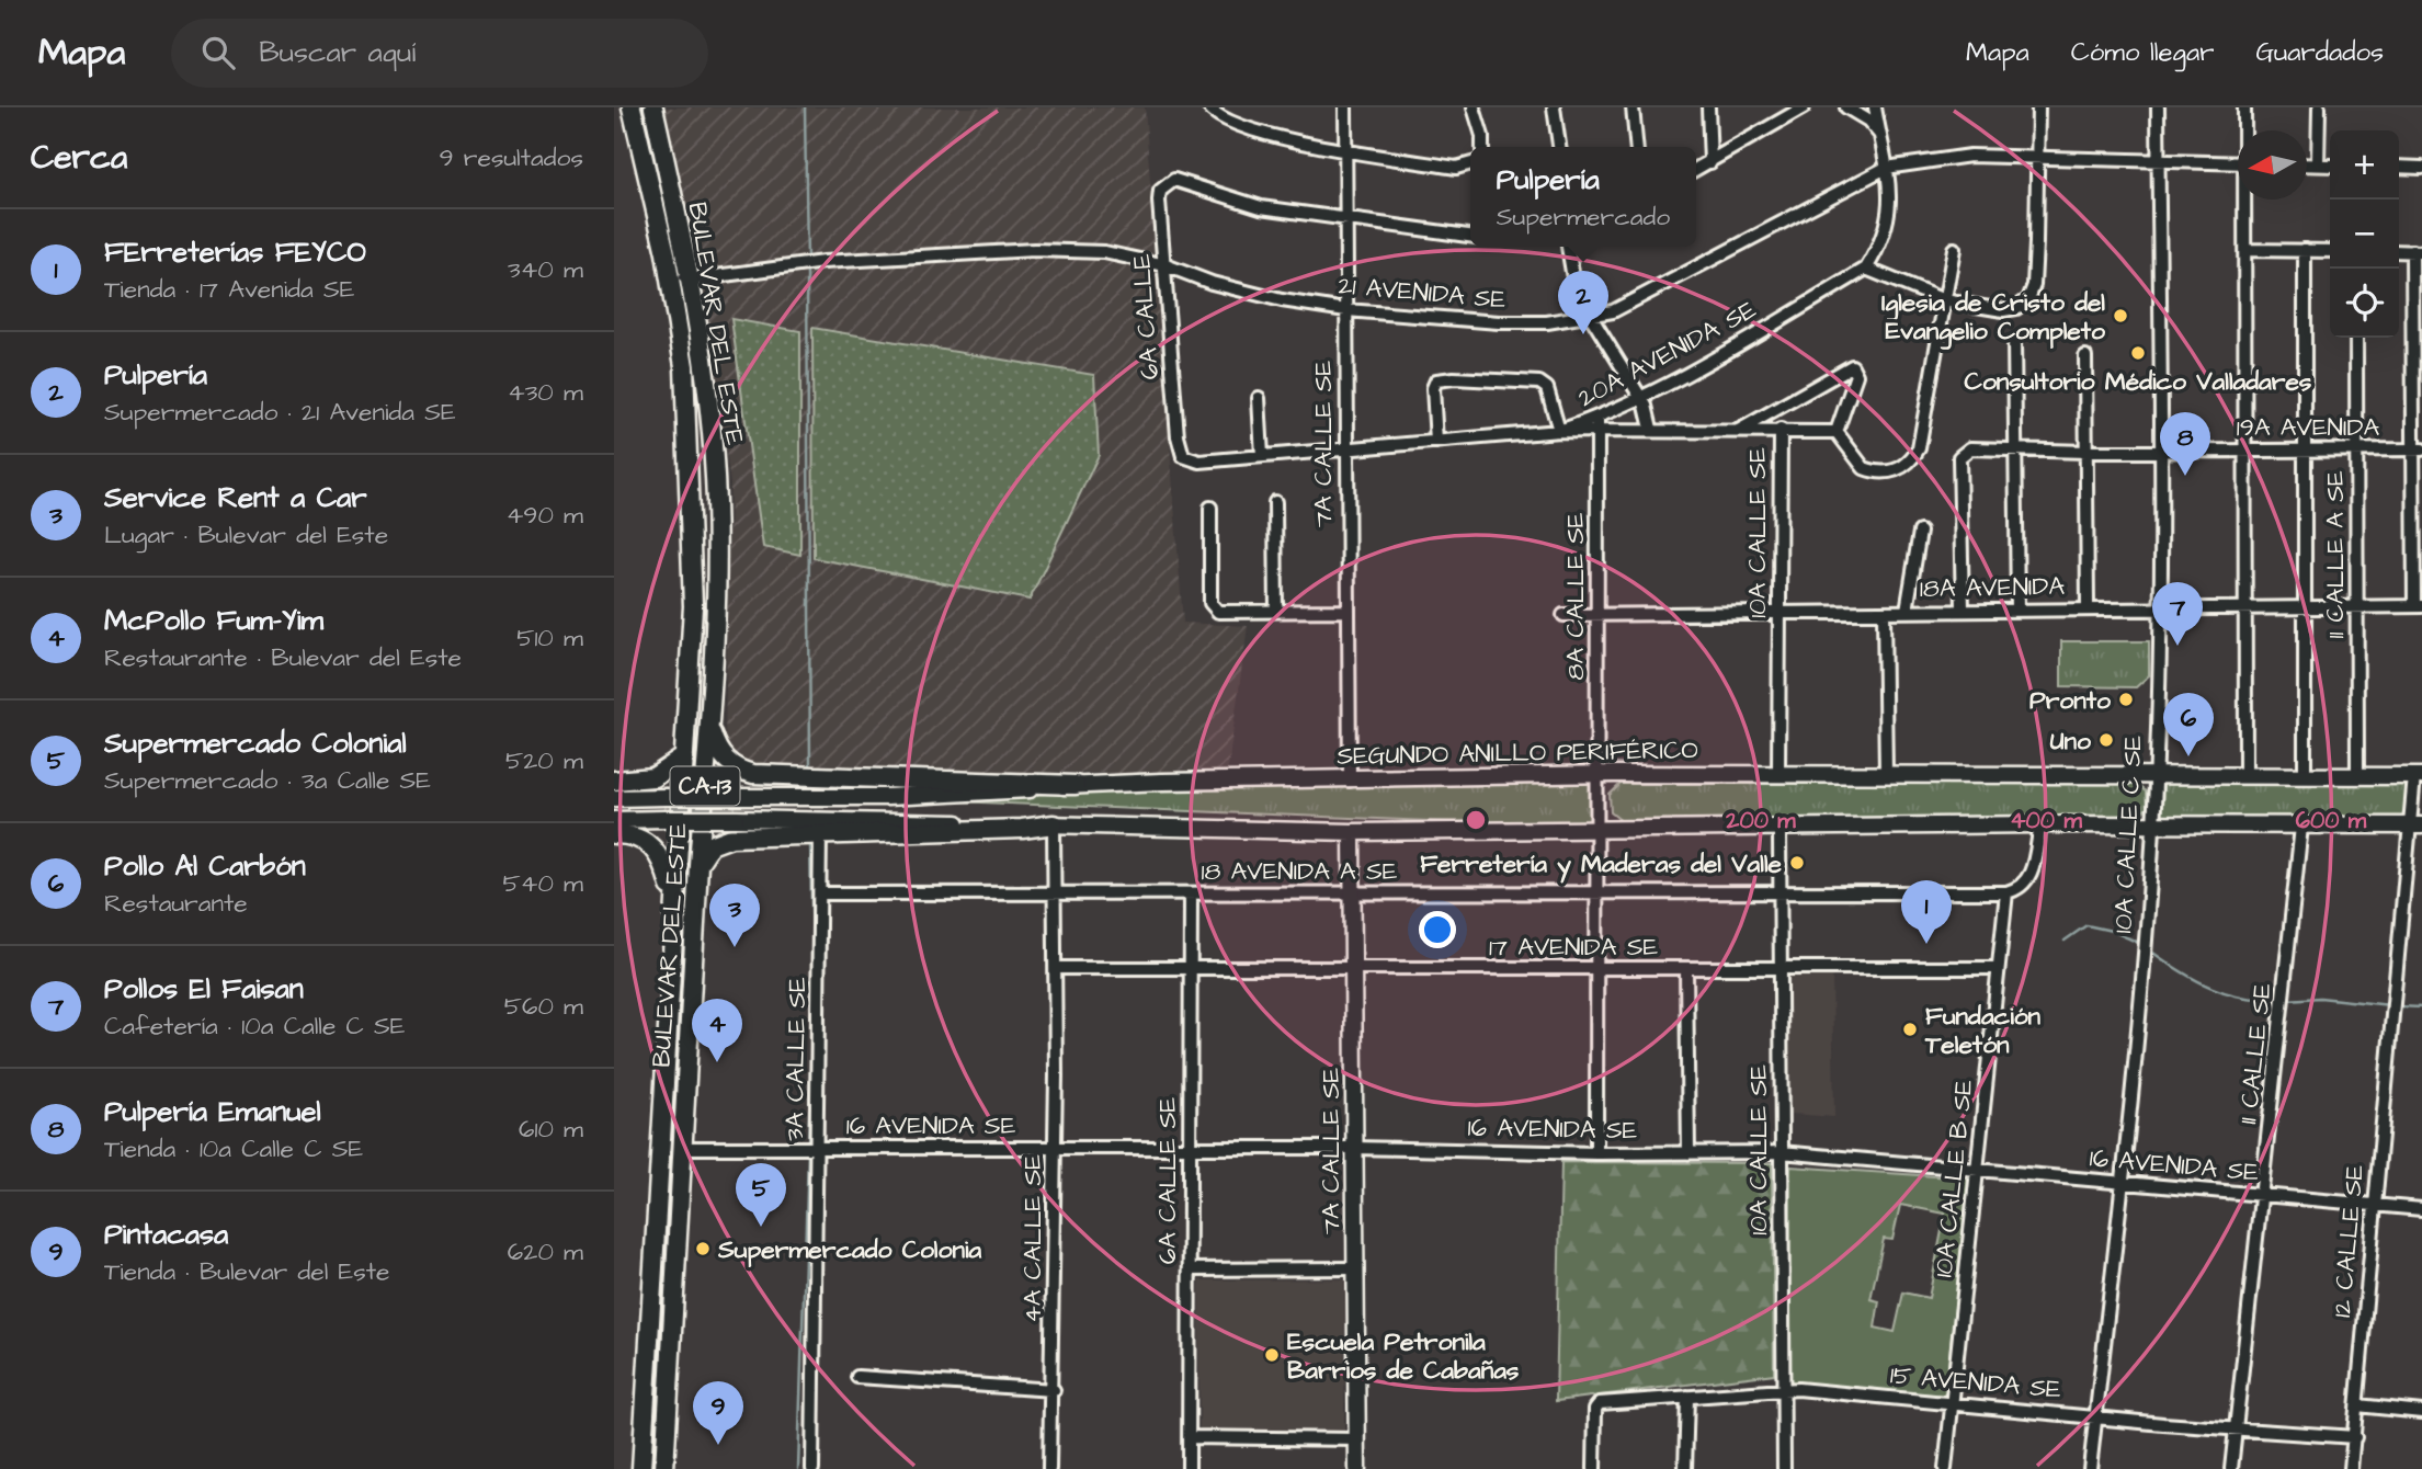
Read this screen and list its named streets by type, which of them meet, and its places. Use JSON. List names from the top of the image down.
{
  "streets": {
    "highway": ["BULEVAR DEL ESTE", "CA-13"],
    "main road": ["7A CALLE SE", "SEGUNDO ANILLO PERIFÉRICO"],
    "street": [
      "21 AVENIDA SE",
      "6A CALLE",
      "20A AVENIDA SE",
      "19A AVENIDA",
      "10A CALLE SE",
      "11 CALLE A SE",
      "18A AVENIDA",
      "8A CALLE SE",
      "10A CALLE C SE",
      "18 AVENIDA A SE",
      "17 AVENIDA SE",
      "11 CALLE SE",
      "3A CALLE SE",
      "16 AVENIDA SE",
      "10A CALLE B SE",
      "6A CALLE SE",
      "4A CALLE SE",
      "12 CALLE SE",
      "15 AVENIDA SE"
    ]
  },
  "crossings": [
    ["21 AVENIDA SE", "6A CALLE"],
    ["21 AVENIDA SE", "BULEVAR DEL ESTE"],
    ["21 AVENIDA SE", "7A CALLE SE"],
    ["21 AVENIDA SE", "10A CALLE C SE"],
    ["6A CALLE", "20A AVENIDA SE"],
    ["6A CALLE", "7A CALLE SE"],
    ["BULEVAR DEL ESTE", "16 AVENIDA SE"],
    ["20A AVENIDA SE", "7A CALLE SE"],
    ["20A AVENIDA SE", "8A CALLE SE"],
    ["19A AVENIDA", "11 CALLE A SE"],
    ["19A AVENIDA", "18A AVENIDA"],
    ["19A AVENIDA", "10A CALLE C SE"],
    ["7A CALLE SE", "SEGUNDO ANILLO PERIFÉRICO"],
    ["7A CALLE SE", "18 AVENIDA A SE"],
    ["7A CALLE SE", "17 AVENIDA SE"],
    ["7A CALLE SE", "16 AVENIDA SE"],
    ["10A CALLE SE", "18A AVENIDA"],
    ["10A CALLE SE", "SEGUNDO ANILLO PERIFÉRICO"],
    ["10A CALLE SE", "18 AVENIDA A SE"],
    ["10A CALLE SE", "17 AVENIDA SE"],
    ["10A CALLE SE", "16 AVENIDA SE"],
    ["10A CALLE SE", "15 AVENIDA SE"],
    ["11 CALLE A SE", "18A AVENIDA"],
    ["11 CALLE A SE", "SEGUNDO ANILLO PERIFÉRICO"],
    ["18A AVENIDA", "8A CALLE SE"],
    ["18A AVENIDA", "10A CALLE C SE"],
    ["8A CALLE SE", "SEGUNDO ANILLO PERIFÉRICO"],
    ["SEGUNDO ANILLO PERIFÉRICO", "10A CALLE C SE"],
    ["10A CALLE C SE", "16 AVENIDA SE"],
    ["10A CALLE C SE", "15 AVENIDA SE"],
    ["18 AVENIDA A SE", "3A CALLE SE"],
    ["18 AVENIDA A SE", "10A CALLE B SE"],
    ["18 AVENIDA A SE", "6A CALLE SE"],
    ["18 AVENIDA A SE", "4A CALLE SE"],
    ["17 AVENIDA SE", "10A CALLE B SE"],
    ["17 AVENIDA SE", "6A CALLE SE"],
    ["17 AVENIDA SE", "4A CALLE SE"],
    ["11 CALLE SE", "16 AVENIDA SE"],
    ["11 CALLE SE", "15 AVENIDA SE"],
    ["3A CALLE SE", "16 AVENIDA SE"],
    ["16 AVENIDA SE", "10A CALLE B SE"],
    ["16 AVENIDA SE", "6A CALLE SE"],
    ["16 AVENIDA SE", "4A CALLE SE"],
    ["16 AVENIDA SE", "12 CALLE SE"],
    ["10A CALLE B SE", "15 AVENIDA SE"],
    ["12 CALLE SE", "15 AVENIDA SE"]
  ],
  "places": [
    "Iglesia de Cristo del Evangelio Completo",
    "Consultorio Médico Valladares",
    "Pronto",
    "Uno",
    "Ferretería y Maderas del Valle",
    "Fundación Teletón",
    "Supermercado Colonia",
    "Escuela Petronila Barrios de Cabañas"
  ],
  "north": "left",
  "page": {
    "header": "Mapa",
    "search": "Buscar aquí",
    "nav": ["Mapa", "Cómo llegar", "Guardados"],
    "heading": ["Cerca", "9 resultados"],
    "map_buttons": ["+", "−"],
    "popup": ["Pulpería", "Supermercado"],
    "list": [
      {
        "mark": "1",
        "name": "FErreterías FEYCO",
        "note": "Tienda · 17 Avenida SE",
        "value": "340 m"
      },
      {
        "mark": "2",
        "name": "Pulpería",
        "note": "Supermercado · 21 Avenida SE",
        "value": "430 m"
      },
      {
        "mark": "3",
        "name": "Service Rent a Car",
        "note": "Lugar · Bulevar del Este",
        "value": "490 m"
      },
      {
        "mark": "4",
        "name": "McPollo Fum-Yim",
        "note": "Restaurante · Bulevar del Este",
        "value": "510 m"
      },
      {
        "mark": "5",
        "name": "Supermercado Colonial",
        "note": "Supermercado · 3a Calle SE",
        "value": "520 m"
      },
      {
        "mark": "6",
        "name": "Pollo Al Carbón",
        "note": "Restaurante",
        "value": "540 m"
      },
      {
        "mark": "7",
        "name": "Pollos El Faisan",
        "note": "Cafetería · 10a Calle C SE",
        "value": "560 m"
      },
      {
        "mark": "8",
        "name": "Pulpería Emanuel",
        "note": "Tienda · 10a Calle C SE",
        "value": "610 m"
      },
      {
        "mark": "9",
        "name": "Pintacasa",
        "note": "Tienda · Bulevar del Este",
        "value": "620 m"
      }
    ],
    "pins": [
      "2",
      "8",
      "7",
      "6",
      "1",
      "3",
      "4",
      "5",
      "9"
    ]
  },
  "rings": ["200 m", "400 m", "600 m"]
}
